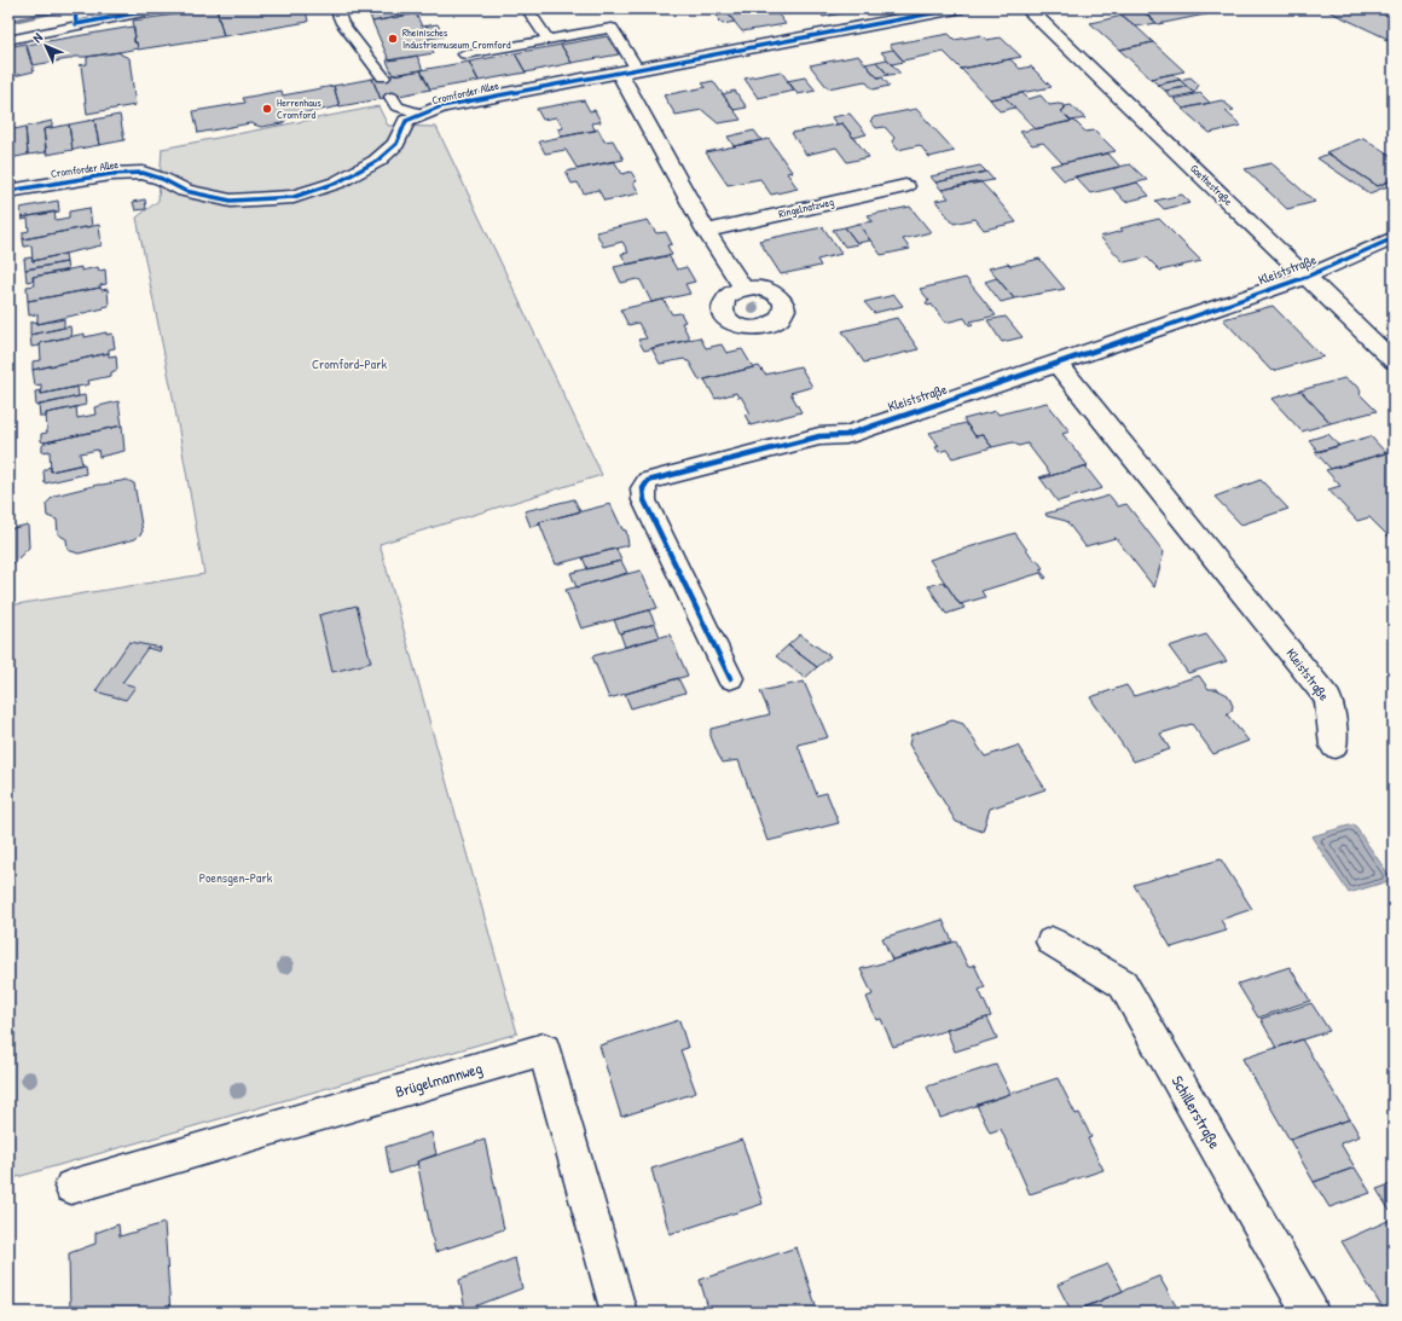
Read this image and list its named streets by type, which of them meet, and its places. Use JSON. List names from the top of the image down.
{
  "streets": {
    "street": [
      "Cromforder Allee",
      "Goethestraße",
      "Ringelnatzweg",
      "Kleiststraße",
      "Brügelmannweg",
      "Schillerstraße"
    ]
  },
  "crossings": [
    ["Goethestraße", "Kleiststraße"]
  ],
  "parks": ["Cromford-Park", "Poensgen-Park"],
  "places": ["Rheinisches Industriemuseum Cromford", "Herrenhaus Cromford"],
  "north": "top left"
}
